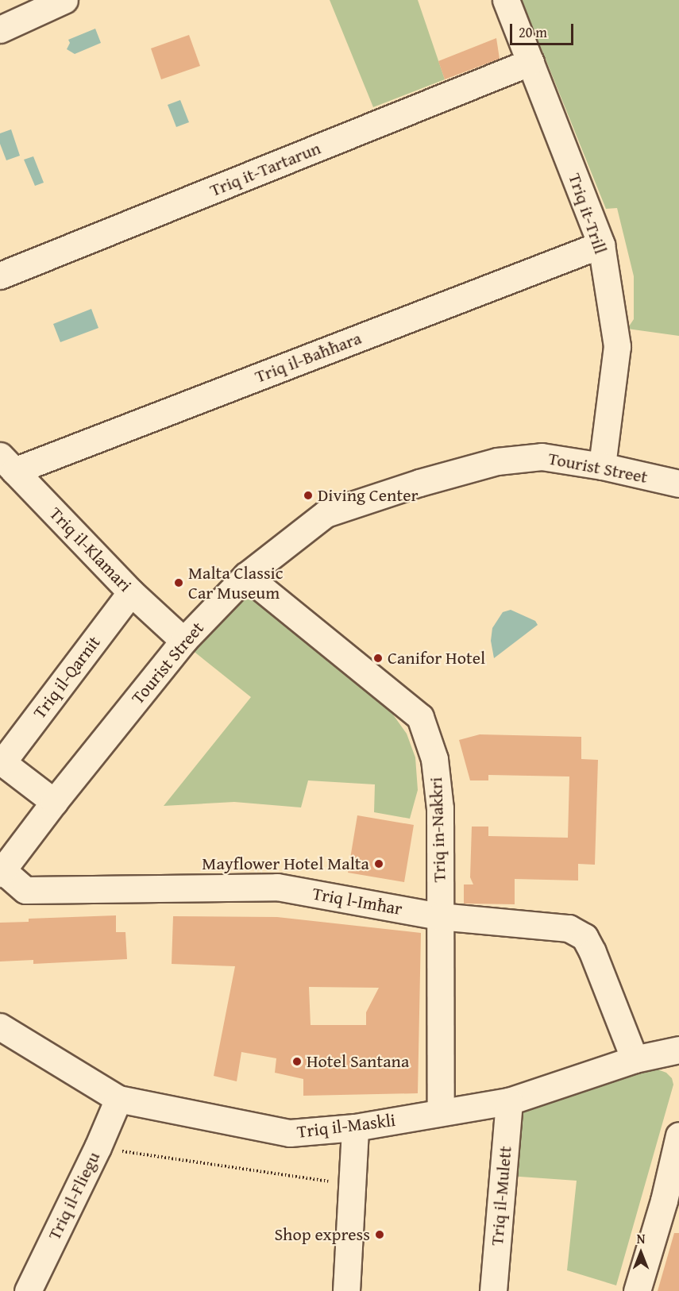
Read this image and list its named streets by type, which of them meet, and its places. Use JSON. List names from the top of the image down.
{
  "streets": {
    "street": [
      "Triq it-Tartarun",
      "Triq it-Trill",
      "Triq il-Baħħara",
      "Tourist Street",
      "Triq il-Klamari",
      "Triq il-Qarnit",
      "Triq in-Nakkri",
      "Triq l-Imħar",
      "Triq il-Maskli",
      "Triq il-Fliegu",
      "Triq il-Mulett"
    ]
  },
  "crossings": [
    ["Triq it-Tartarun", "Triq it-Trill"],
    ["Triq it-Trill", "Triq il-Baħħara"],
    ["Triq it-Trill", "Tourist Street"],
    ["Triq il-Baħħara", "Triq il-Klamari"],
    ["Tourist Street", "Triq il-Klamari"],
    ["Tourist Street", "Triq in-Nakkri"],
    ["Tourist Street", "Triq l-Imħar"],
    ["Triq il-Klamari", "Triq il-Qarnit"],
    ["Triq in-Nakkri", "Triq l-Imħar"],
    ["Triq in-Nakkri", "Triq il-Maskli"],
    ["Triq l-Imħar", "Triq il-Maskli"],
    ["Triq il-Maskli", "Triq il-Fliegu"],
    ["Triq il-Maskli", "Triq il-Mulett"]
  ],
  "places": [
    "Diving Center",
    "Malta Classic Car Museum",
    "Canifor Hotel",
    "Mayflower Hotel Malta",
    "Hotel Santana",
    "Shop express"
  ],
  "scale_bar": "20 m",
  "north": "top"
}
